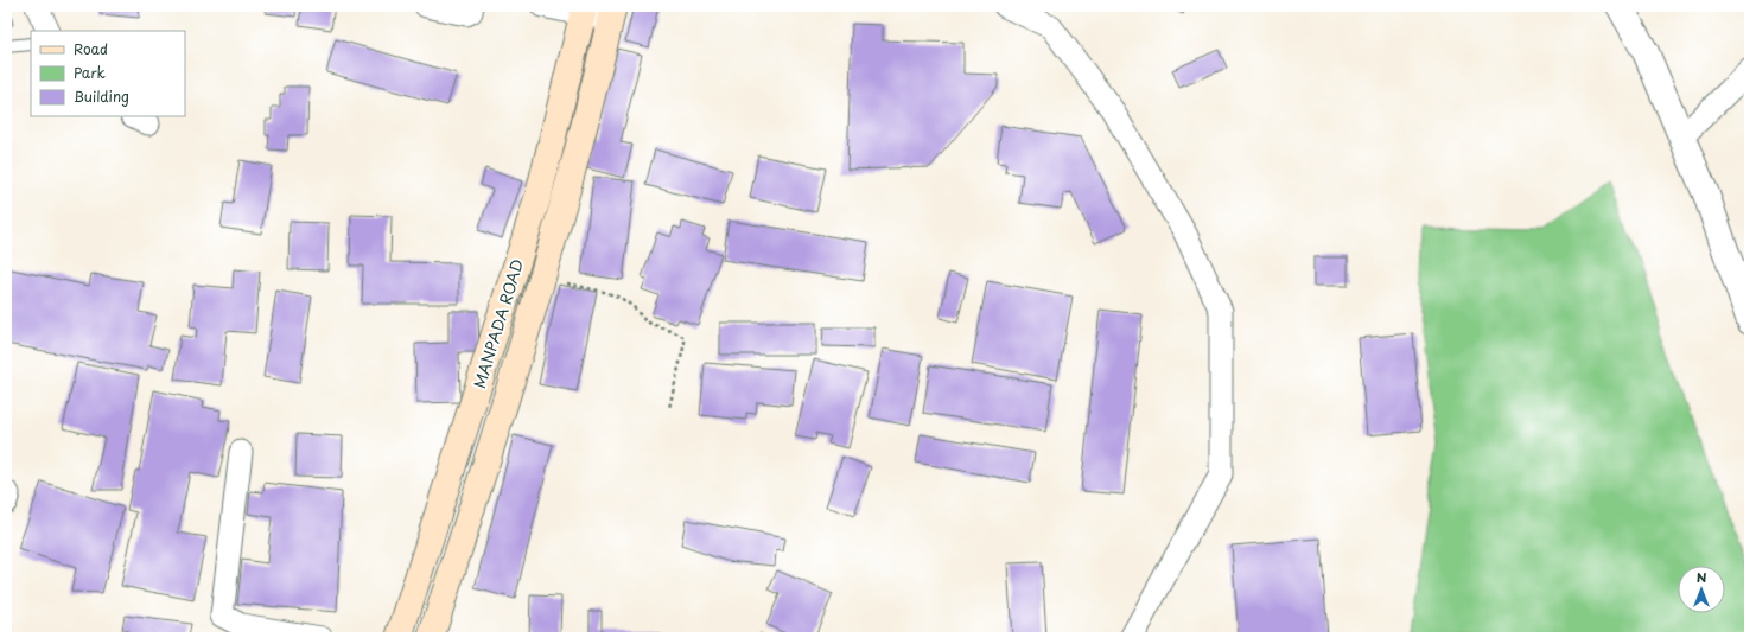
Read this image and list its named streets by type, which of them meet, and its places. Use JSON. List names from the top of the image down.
{
  "streets": {
    "main road": ["MANPADA ROAD"]
  },
  "legend": ["Road", "Park", "Building"],
  "north": "top"
}
